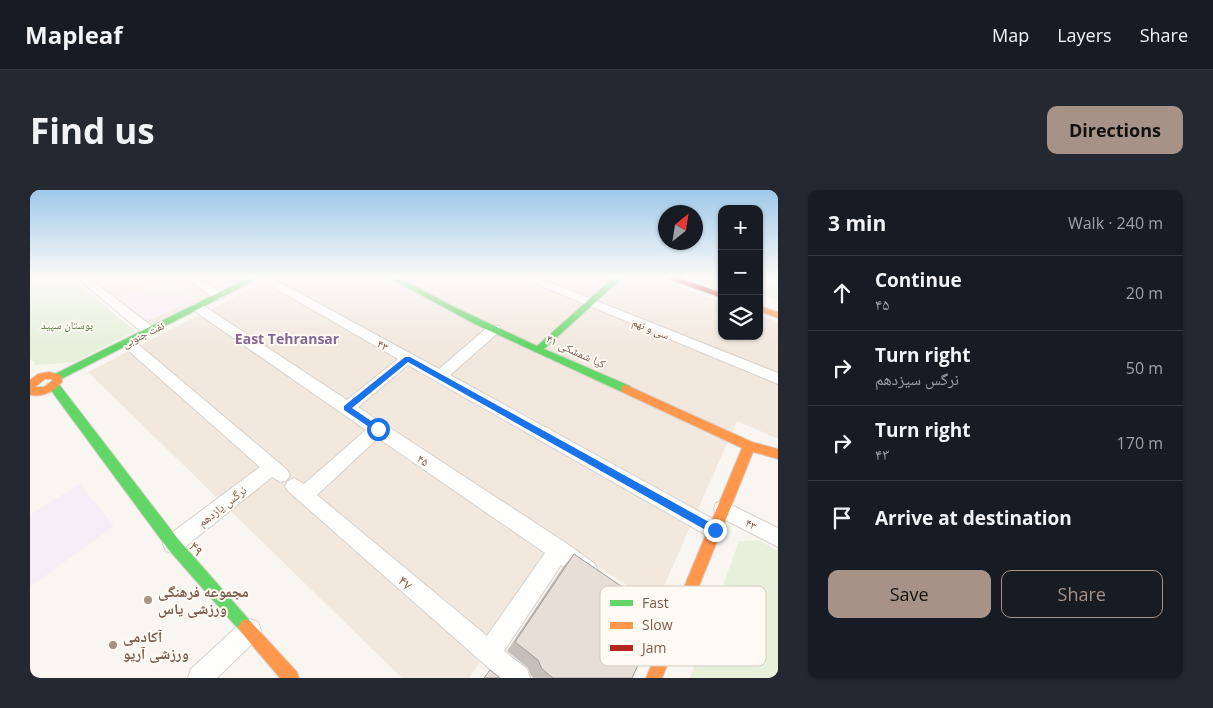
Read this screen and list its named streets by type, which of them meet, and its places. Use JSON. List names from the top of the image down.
{
  "streets": {
    "street": [
      "سی و نهم",
      "نفت جنوبی",
      "۴۳",
      "۴۱ کیا شمشکی",
      "۴۵",
      "نرگس یازدهم",
      "۴۹",
      "۴۷"
    ]
  },
  "crossings": [
    ["نفت جنوبی", "۴۵"],
    ["نفت جنوبی", "۴۹"],
    ["نفت جنوبی", "۴۷"],
    ["۴۵", "نرگس یازدهم"],
    ["نرگس یازدهم", "۴۹"],
    ["نرگس یازدهم", "۴۷"]
  ],
  "districts": ["East Tehransar"],
  "parks": ["بوستان سپید"],
  "places": ["مجموعه فرهنگی ورزشی یاس", "آکادمی ورزشی آریو"],
  "legend": ["Fast", "Slow", "Jam"],
  "north": "top right",
  "page": {
    "header": "Mapleaf",
    "nav": ["Map", "Layers", "Share"],
    "buttons": [
      "Directions",
      ["Save", "Share"]
    ],
    "title": "Find us",
    "heading": ["3 min", "Walk · 240 m"],
    "map_buttons": ["+", "−"],
    "list": [
      ["Continue", "۴۵", "20 m"],
      ["Turn right", "نرگس سیزدهم", "50 m"],
      ["Turn right", "۴۳", "170 m"],
      "Arrive at destination"
    ]
  }
}
